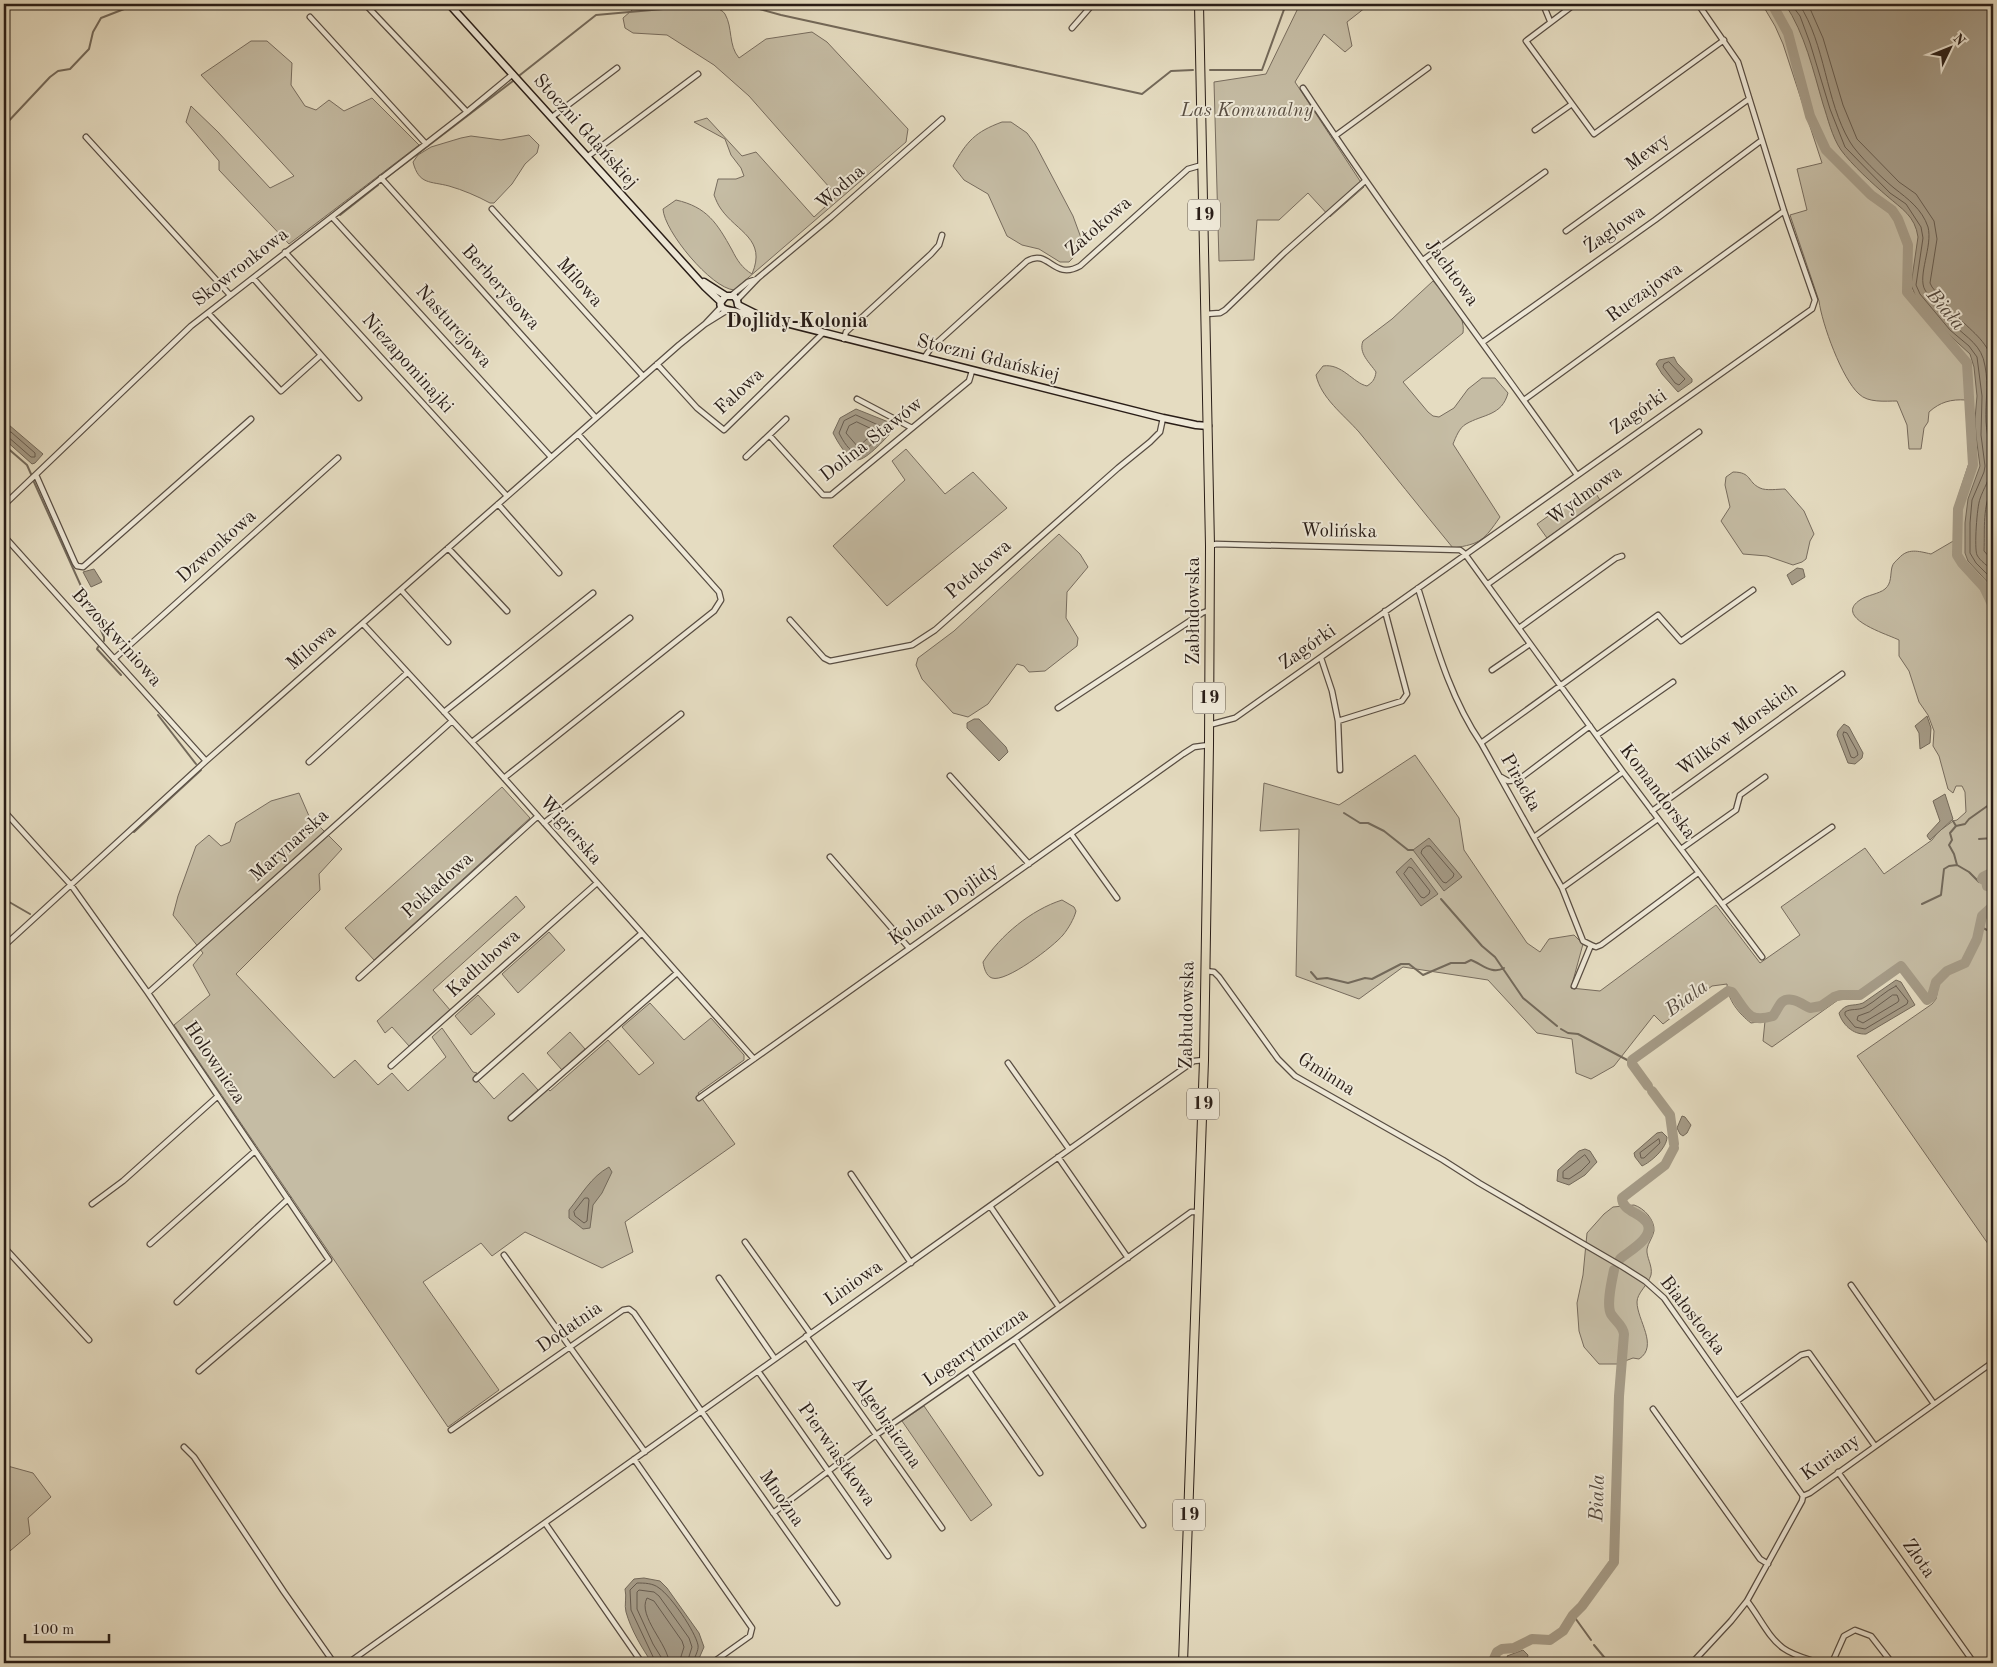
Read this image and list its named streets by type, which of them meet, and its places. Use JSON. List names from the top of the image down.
{
  "streets": {
    "highway": ["19", "Zabłudowska"],
    "street": [
      "Stoczni Gdańskiej",
      "Mewy",
      "Wodna",
      "Zatokowa",
      "Żaglowa",
      "Skowronkowa",
      "Jachtowa",
      "Milowa",
      "Berberysowa",
      "Ruczajowa",
      "Nasturcjowa",
      "Niezapominajki",
      "Falowa",
      "Zagórki",
      "Dolina Stawów",
      "Wydmowa",
      "Wolińska",
      "Dzwonkowa",
      "Potokowa",
      "Brzoskwiniowa",
      "Wilków Morskich",
      "Piracka",
      "Komandorska",
      "Wigierska",
      "Marynarska",
      "Pokładowa",
      "Kolonia Dojlidy",
      "Kadłubowa",
      "Holownicza",
      "Gminna",
      "Liniowa",
      "Białostocka",
      "Dodatnia",
      "Logarytmiczna",
      "Algebraiczna",
      "Pierwiastkowa",
      "Kuriany",
      "Mnożna",
      "Złota"
    ]
  },
  "crossings": [
    ["Stoczni Gdańskiej", "Wodna"],
    ["Stoczni Gdańskiej", "Zatokowa"],
    ["Stoczni Gdańskiej", "Skowronkowa"],
    ["Stoczni Gdańskiej", "Milowa"],
    ["Stoczni Gdańskiej", "Falowa"],
    ["Stoczni Gdańskiej", "Dolina Stawów"],
    ["Stoczni Gdańskiej", "Potokowa"],
    ["Stoczni Gdańskiej", "Zabłudowska"],
    ["Mewy", "Zagórki"],
    ["Wodna", "Milowa"],
    ["Zatokowa", "Zabłudowska"],
    ["Żaglowa", "Jachtowa"],
    ["Żaglowa", "Zagórki"],
    ["Skowronkowa", "Berberysowa"],
    ["Skowronkowa", "Nasturcjowa"],
    ["Skowronkowa", "Niezapominajki"],
    ["Jachtowa", "Ruczajowa"],
    ["Jachtowa", "Zagórki"],
    ["Milowa", "Berberysowa"],
    ["Milowa", "Nasturcjowa"],
    ["Milowa", "Niezapominajki"],
    ["Milowa", "Falowa"],
    ["Milowa", "Brzoskwiniowa"],
    ["Milowa", "Wigierska"],
    ["Milowa", "Holownicza"],
    ["Ruczajowa", "Zagórki"],
    ["Zagórki", "Wolińska"],
    ["Zagórki", "Zabłudowska"],
    ["Zagórki", "Piracka"],
    ["Zagórki", "Komandorska"],
    ["Wydmowa", "Komandorska"],
    ["Wolińska", "Zabłudowska"],
    ["Wolińska", "Komandorska"],
    ["Dzwonkowa", "Brzoskwiniowa"],
    ["Zabłudowska", "Kolonia Dojlidy"],
    ["Zabłudowska", "Gminna"],
    ["Zabłudowska", "Liniowa"],
    ["Zabłudowska", "Logarytmiczna"],
    ["Wilków Morskich", "Komandorska"],
    ["Wigierska", "Marynarska"],
    ["Wigierska", "Pokładowa"],
    ["Wigierska", "Kolonia Dojlidy"],
    ["Wigierska", "Kadłubowa"],
    ["Marynarska", "Holownicza"],
    ["Gminna", "Białostocka"],
    ["Liniowa", "Dodatnia"],
    ["Liniowa", "Algebraiczna"],
    ["Liniowa", "Pierwiastkowa"],
    ["Liniowa", "Mnożna"],
    ["Białostocka", "Kuriany"],
    ["Dodatnia", "Mnożna"],
    ["Logarytmiczna", "Algebraiczna"],
    ["Logarytmiczna", "Pierwiastkowa"],
    ["Logarytmiczna", "Mnożna"],
    ["Kuriany", "Złota"]
  ],
  "districts": ["Dojlidy-Kolonia"],
  "water": ["Biała", "Biala"],
  "parks": ["Las Komunalny"],
  "scale_bar": "100 m",
  "north": "top right"
}
